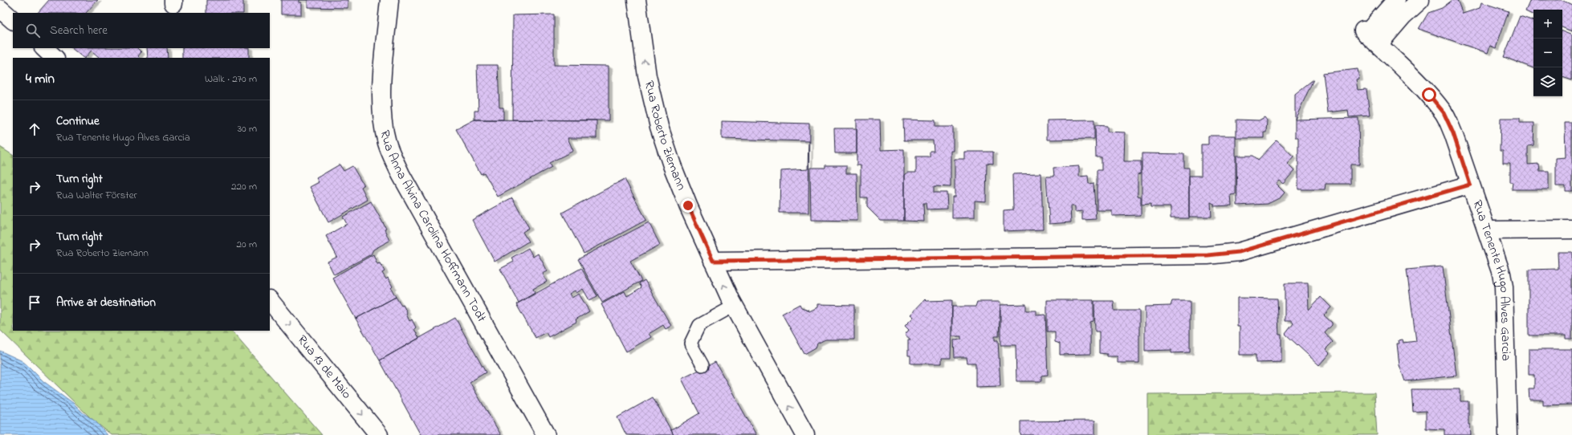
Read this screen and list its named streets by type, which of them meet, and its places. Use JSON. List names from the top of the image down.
{
  "streets": {
    "street": [
      "Rua Roberto Ziemann",
      "Rua Anna Alvina Carolina Hoffmann Todt",
      "Rua Tenente Hugo Alves Garcia",
      "Rua 13 de Maio"
    ]
  },
  "one_way": ["Rua Roberto Ziemann", "Rua 13 de Maio"],
  "page": {
    "map_buttons": ["+", "−"],
    "search": "Search here",
    "heading": ["4 min", "Walk · 270 m"],
    "list": [
      ["Continue", "Rua Tenente Hugo Alves Garcia", "30 m"],
      ["Turn right", "Rua Walter Förster", "220 m"],
      ["Turn right", "Rua Roberto Ziemann", "20 m"],
      "Arrive at destination"
    ]
  }
}
